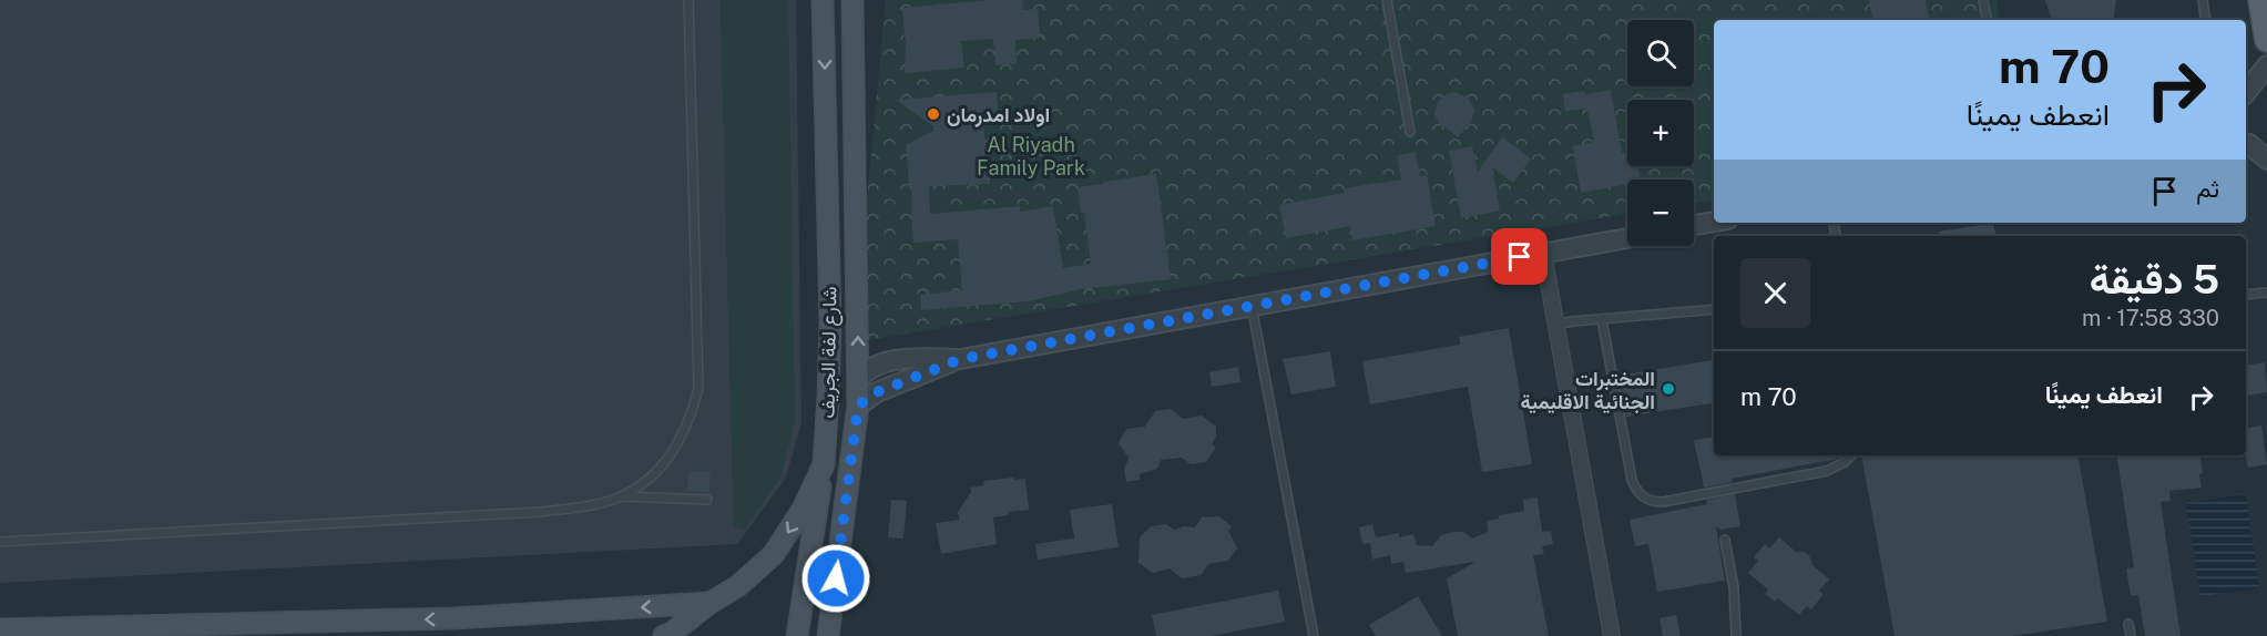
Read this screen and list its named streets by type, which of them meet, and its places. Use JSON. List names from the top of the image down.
{
  "streets": {
    "main road": ["شارع لفة الجريف"]
  },
  "parks": ["Al Riyadh Family Park"],
  "places": ["اولاد امدرمان", "المختبرات الجنائية الاقليمية"],
  "page": {
    "map_buttons": ["+", "−"],
    "turn": ["70 m", "انعطف يمينًا"],
    "then": "ثم",
    "heading": ["5 دقيقة", "330 m · 17:58"],
    "list": [
      {
        "name": "انعطف يمينًا",
        "value": "70 m"
      }
    ]
  }
}
